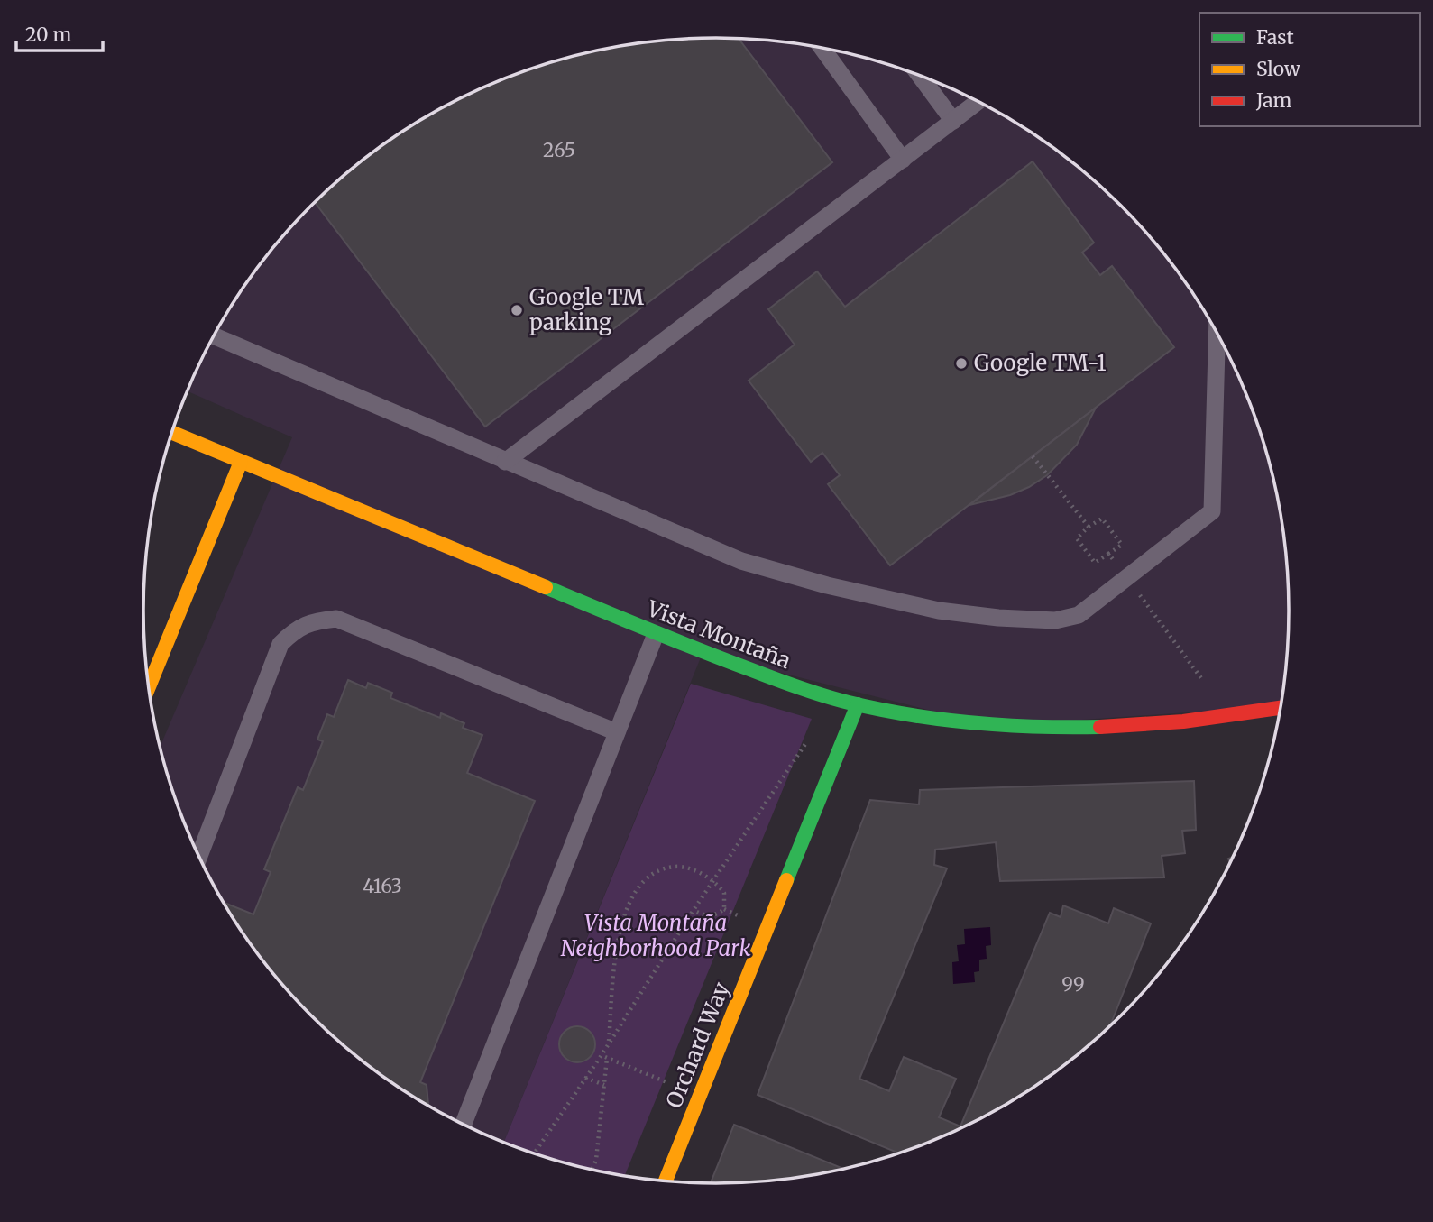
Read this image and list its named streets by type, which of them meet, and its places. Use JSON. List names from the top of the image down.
{
  "streets": {
    "main road": ["Vista Montaña", "Orchard Way"]
  },
  "crossings": [
    ["Vista Montaña", "Orchard Way"]
  ],
  "parks": ["Vista Montaña Neighborhood Park"],
  "places": ["Google TM parking", "Google TM-1"],
  "house_numbers": ["265", "4163", "99"],
  "legend": ["Fast", "Slow", "Jam"],
  "scale_bar": "20 m"
}
